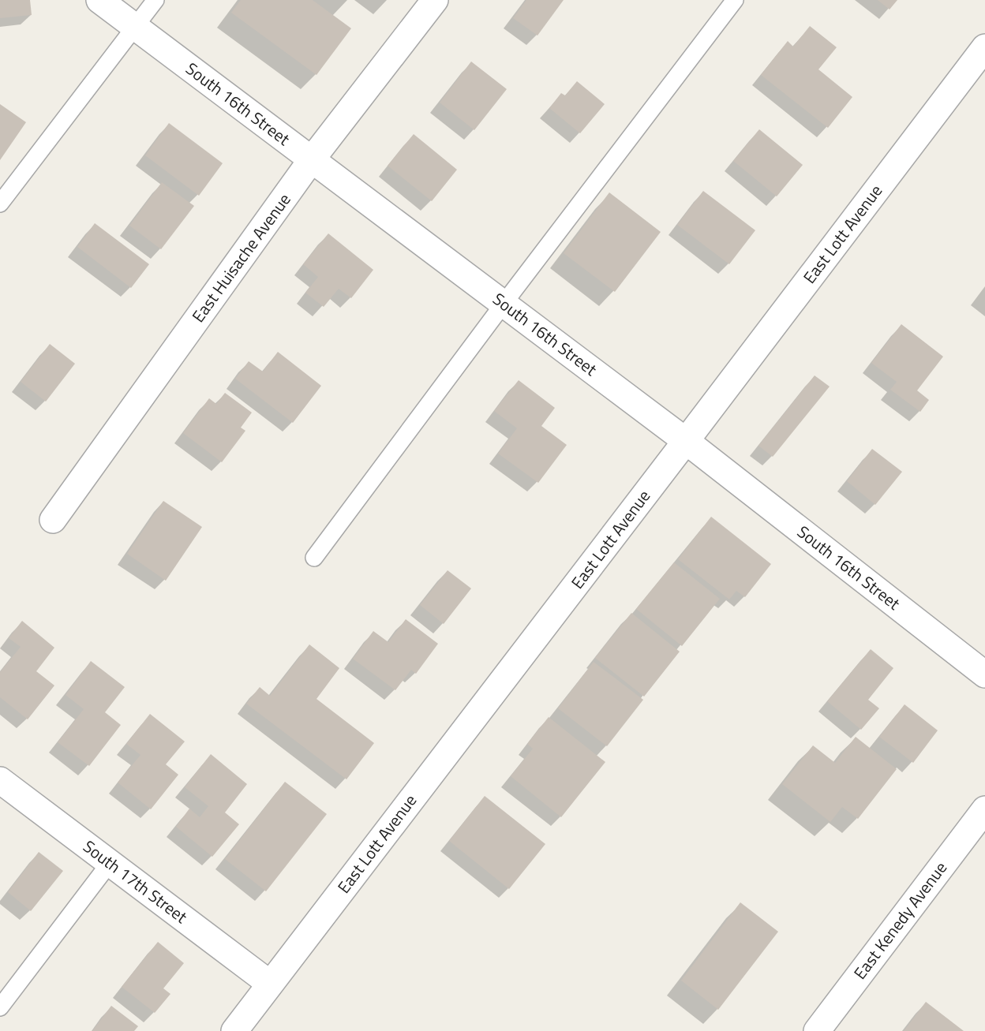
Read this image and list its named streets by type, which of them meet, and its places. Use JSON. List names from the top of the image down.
{
  "streets": {
    "street": [
      "South 16th Street",
      "East Lott Avenue",
      "East Huisache Avenue",
      "South 17th Street",
      "East Kenedy Avenue"
    ]
  },
  "crossings": [
    ["South 16th Street", "East Lott Avenue"],
    ["South 16th Street", "East Huisache Avenue"],
    ["East Lott Avenue", "South 17th Street"]
  ]
}
